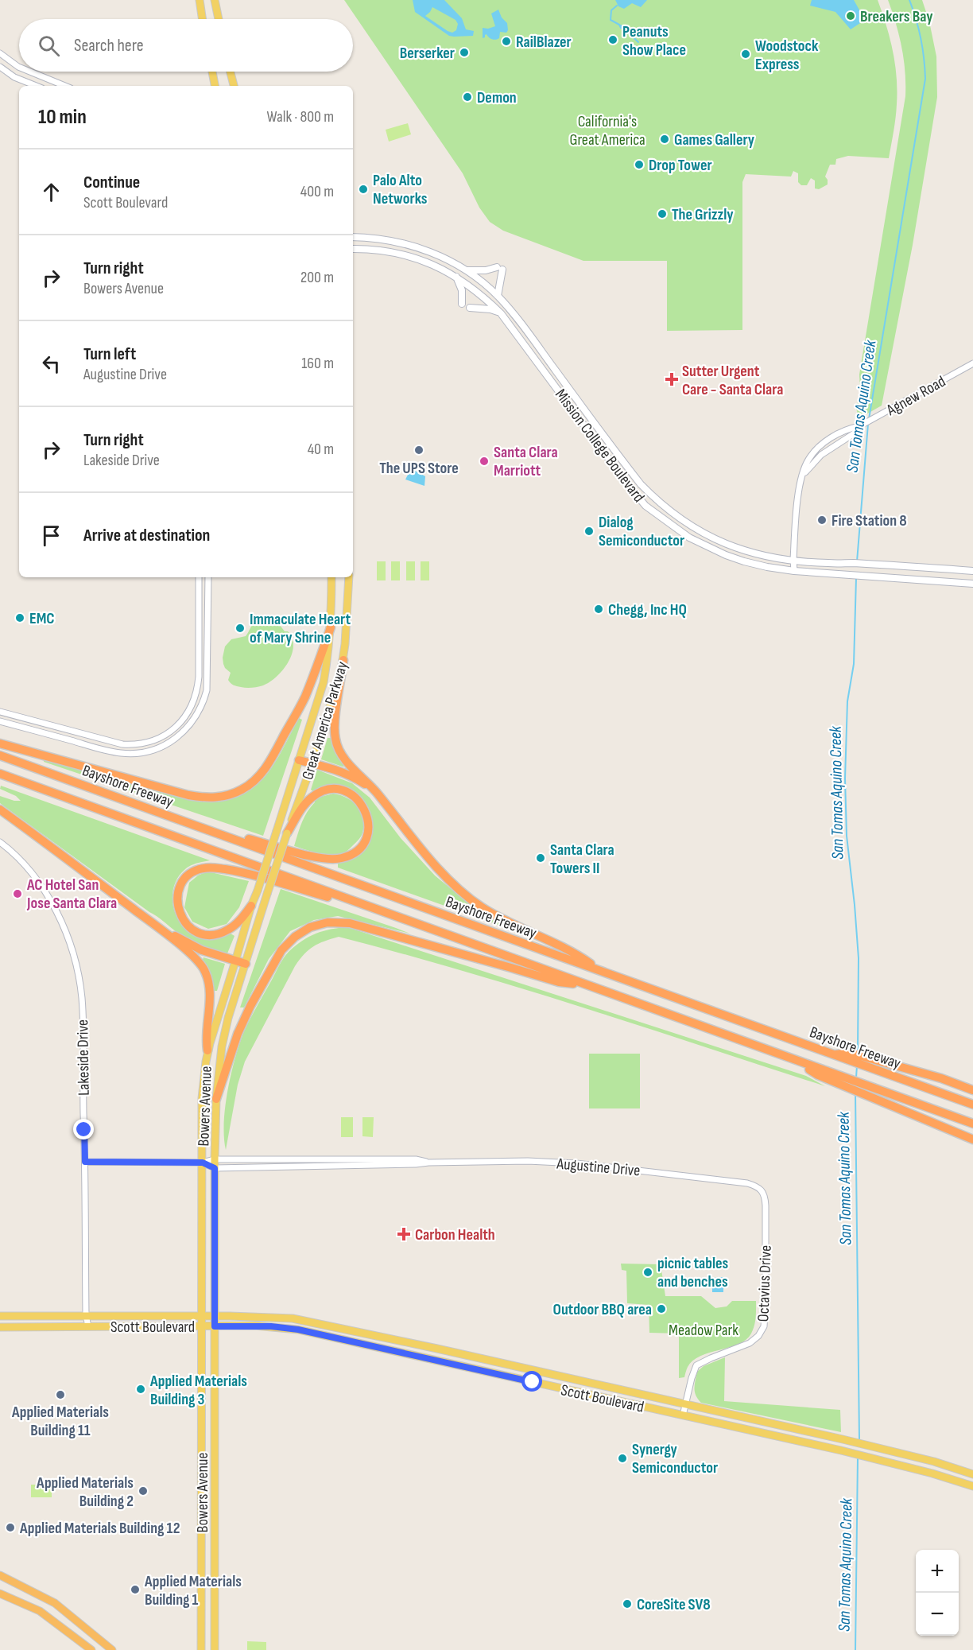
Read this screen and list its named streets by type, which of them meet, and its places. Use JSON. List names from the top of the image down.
{
  "streets": {
    "highway": ["Bayshore Freeway"],
    "main road": [
      "Mission College Boulevard",
      "Great America Parkway",
      "Bowers Avenue",
      "Scott Boulevard"
    ],
    "street": [
      "Agnew Road",
      "Lakeside Drive",
      "Augustine Drive",
      "Octavius Drive"
    ]
  },
  "crossings": [
    ["Agnew Road", "Mission College Boulevard"],
    ["Great America Parkway", "Bowers Avenue"],
    ["Lakeside Drive", "Augustine Drive"],
    ["Lakeside Drive", "Scott Boulevard"],
    ["Bowers Avenue", "Augustine Drive"],
    ["Bowers Avenue", "Scott Boulevard"],
    ["Augustine Drive", "Octavius Drive"],
    ["Octavius Drive", "Scott Boulevard"]
  ],
  "water": ["San Tomas Aquino Creek"],
  "parks": ["California's Great America", "Meadow Park"],
  "places": {
    "other": [
      "Breakers Bay",
      "Peanuts Show Place",
      "RailBlazer",
      "Berserker",
      "Woodstock Express",
      "Demon",
      "Games Gallery",
      "Drop Tower",
      "Palo Alto Networks",
      "The Grizzly",
      "The UPS Store",
      "Santa Clara Marriott",
      "Fire Station 8",
      "Dialog Semiconductor",
      "Chegg, Inc HQ",
      "EMC",
      "Immaculate Heart of Mary Shrine",
      "Santa Clara Towers II",
      "AC Hotel San Jose Santa Clara",
      "picnic tables and benches",
      "Outdoor BBQ area",
      "Applied Materials Building 3",
      "Applied Materials Building 11",
      "Synergy Semiconductor",
      "Applied Materials Building 2",
      "Applied Materials Building 12",
      "Applied Materials Building 1",
      "CoreSite SV8"
    ],
    "health": ["Sutter Urgent Care - Santa Clara", "Carbon Health"]
  },
  "page": {
    "search": "Search here",
    "heading": ["10 min", "Walk · 800 m"],
    "list": [
      ["Continue", "Scott Boulevard", "400 m"],
      ["Turn right", "Bowers Avenue", "200 m"],
      ["Turn left", "Augustine Drive", "160 m"],
      ["Turn right", "Lakeside Drive", "40 m"],
      "Arrive at destination"
    ],
    "map_buttons": ["+", "−"]
  }
}
